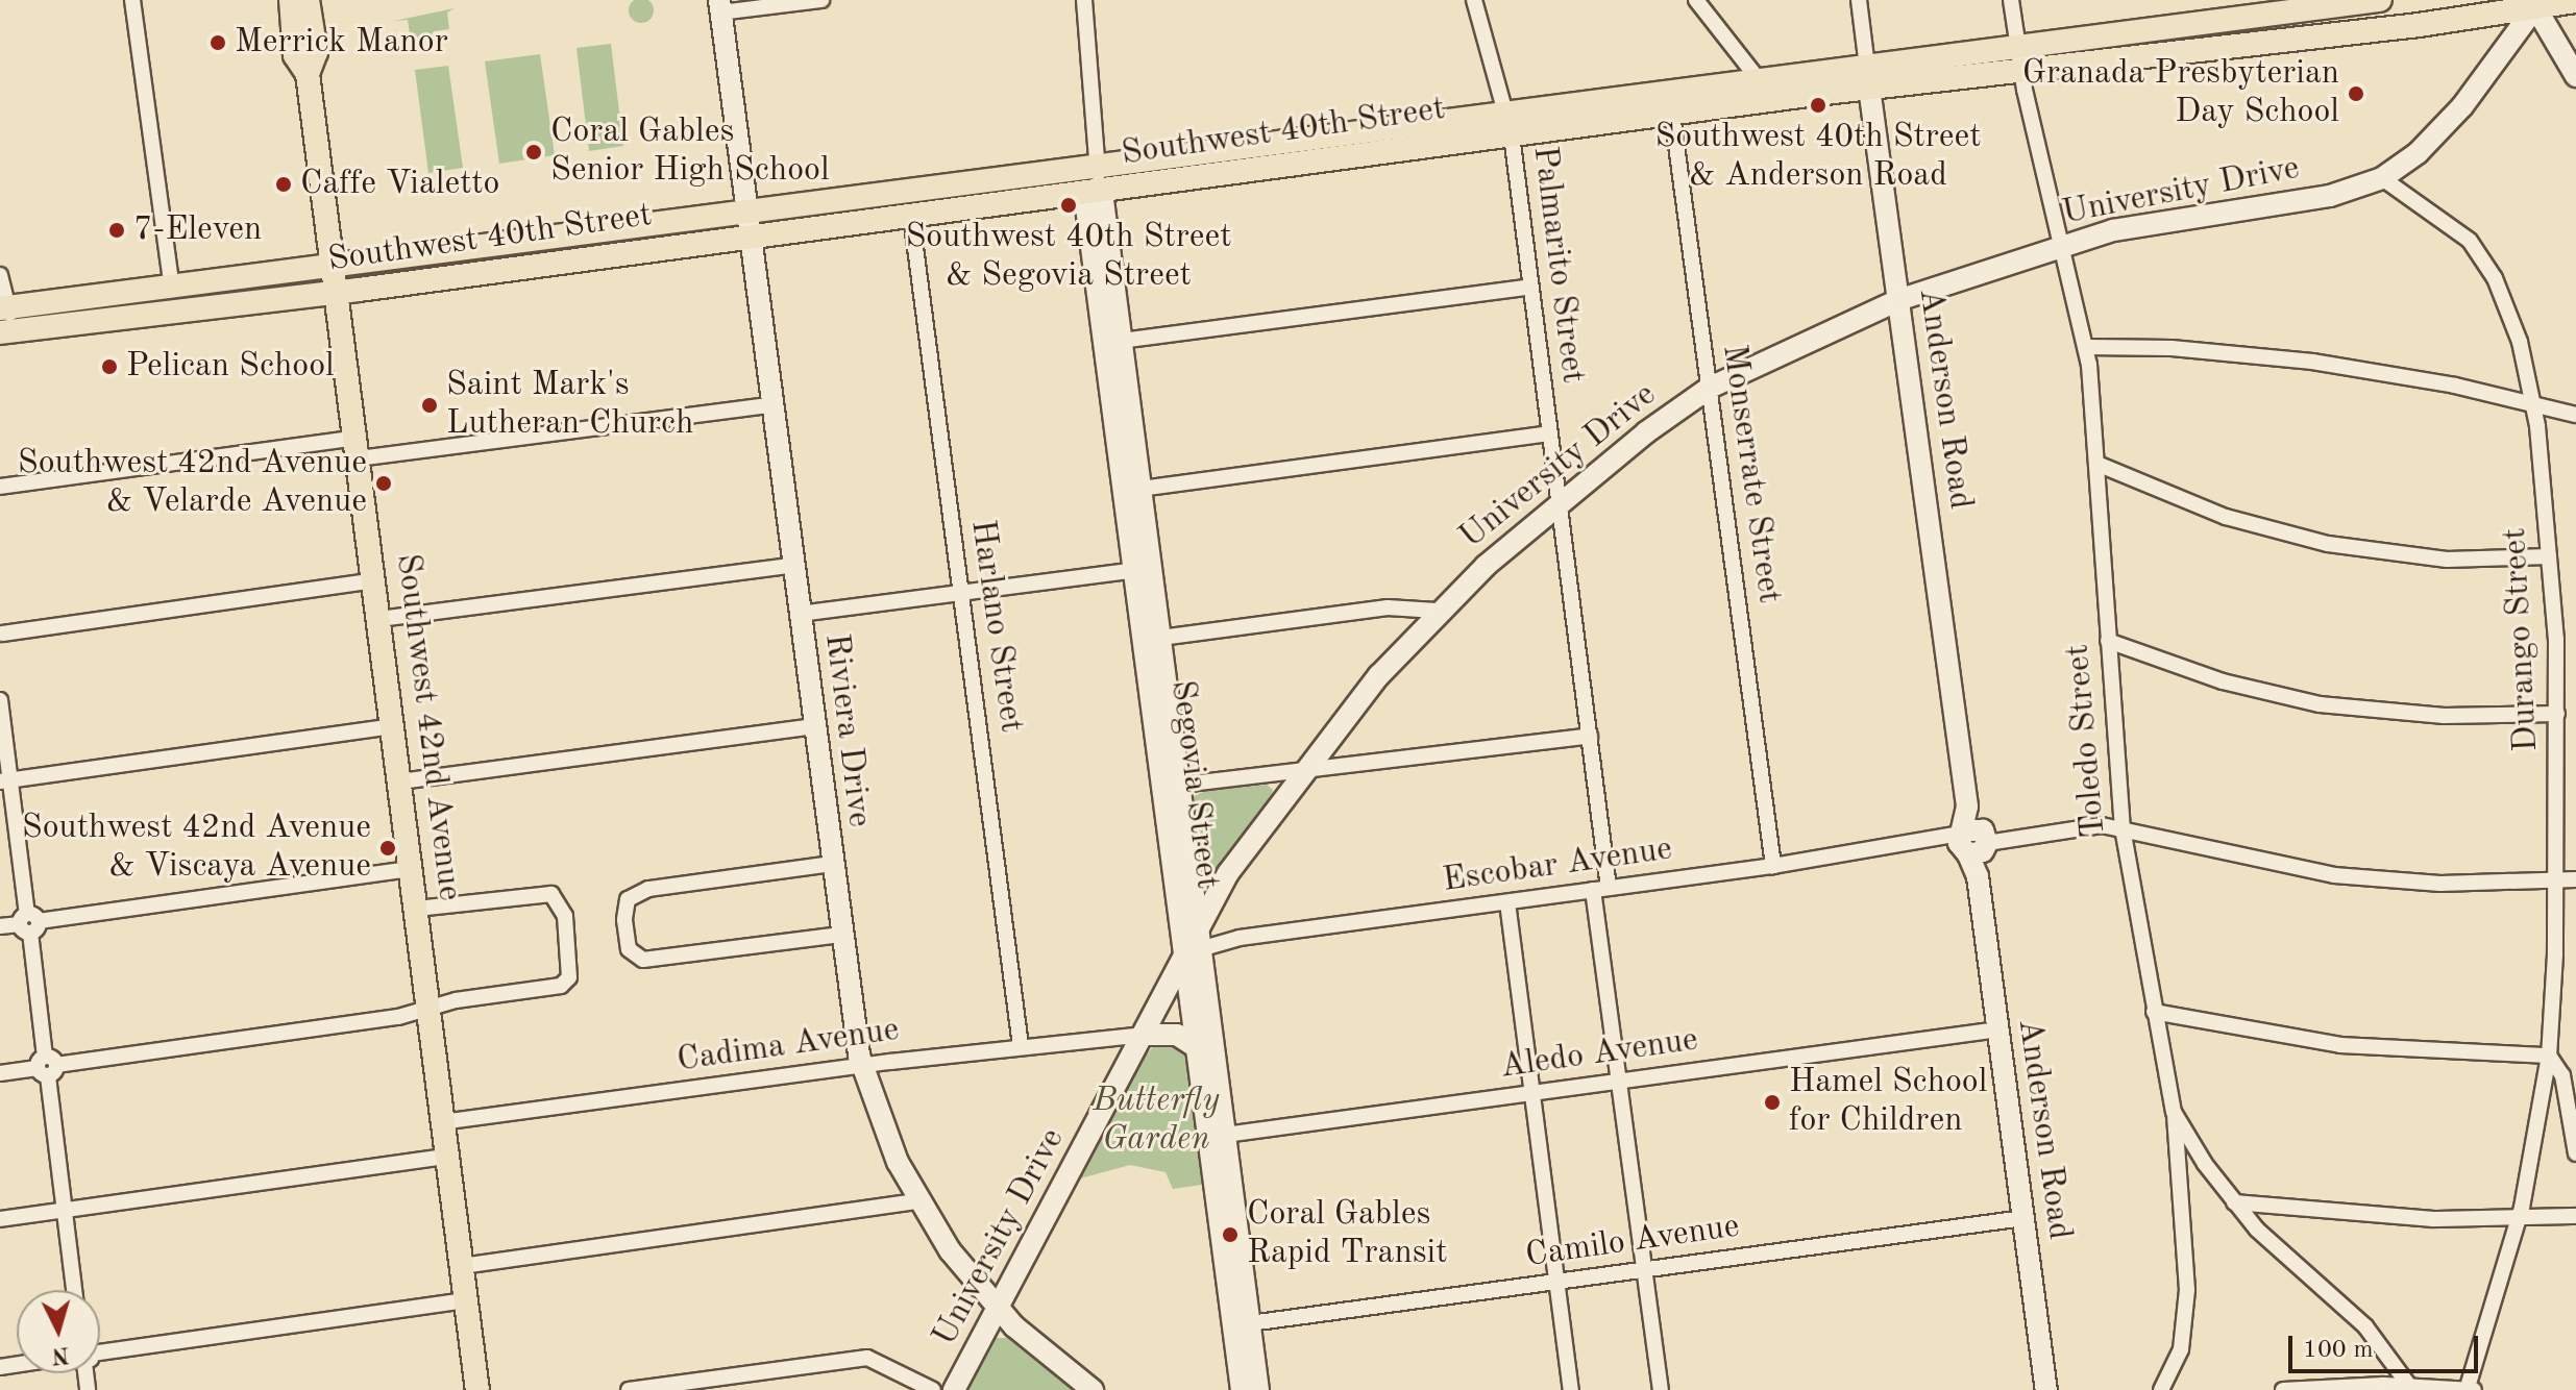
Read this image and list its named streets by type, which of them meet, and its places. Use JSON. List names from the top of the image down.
{
  "streets": {
    "main road": ["Southwest 40th Street", "Southwest 42nd Avenue"],
    "street": [
      "University Drive",
      "Palmarito Street",
      "Anderson Road",
      "Monserrate Street",
      "Harlano Street",
      "Durango Street",
      "Riviera Drive",
      "Toledo Street",
      "Segovia Street",
      "Escobar Avenue",
      "Cadima Avenue",
      "Aledo Avenue",
      "Camilo Avenue"
    ]
  },
  "crossings": [
    ["Southwest 40th Street", "University Drive"],
    ["Southwest 40th Street", "Palmarito Street"],
    ["Southwest 40th Street", "Anderson Road"],
    ["Southwest 40th Street", "Monserrate Street"],
    ["Southwest 40th Street", "Harlano Street"],
    ["Southwest 40th Street", "Southwest 42nd Avenue"],
    ["Southwest 40th Street", "Riviera Drive"],
    ["Southwest 40th Street", "Toledo Street"],
    ["Southwest 40th Street", "Segovia Street"],
    ["University Drive", "Palmarito Street"],
    ["University Drive", "Anderson Road"],
    ["University Drive", "Monserrate Street"],
    ["University Drive", "Durango Street"],
    ["University Drive", "Riviera Drive"],
    ["University Drive", "Toledo Street"],
    ["University Drive", "Segovia Street"],
    ["University Drive", "Escobar Avenue"],
    ["University Drive", "Cadima Avenue"],
    ["Palmarito Street", "Escobar Avenue"],
    ["Palmarito Street", "Aledo Avenue"],
    ["Palmarito Street", "Camilo Avenue"],
    ["Anderson Road", "Escobar Avenue"],
    ["Anderson Road", "Aledo Avenue"],
    ["Anderson Road", "Camilo Avenue"],
    ["Monserrate Street", "Escobar Avenue"],
    ["Harlano Street", "Cadima Avenue"],
    ["Durango Street", "Escobar Avenue"],
    ["Southwest 42nd Avenue", "Cadima Avenue"],
    ["Riviera Drive", "Cadima Avenue"],
    ["Toledo Street", "Escobar Avenue"],
    ["Segovia Street", "Escobar Avenue"],
    ["Segovia Street", "Aledo Avenue"],
    ["Segovia Street", "Camilo Avenue"]
  ],
  "parks": ["Butterfly Garden"],
  "places": [
    "Merrick Manor",
    "Granada Presbyterian Day School",
    "Southwest 40th Street & Anderson Road",
    "Coral Gables Senior High School",
    "Caffe Vialetto",
    "Southwest 40th Street & Segovia Street",
    "7-Eleven",
    "Pelican School",
    "Saint Mark's Lutheran Church",
    "Southwest 42nd Avenue & Velarde Avenue",
    "Southwest 42nd Avenue & Viscaya Avenue",
    "Hamel School for Children",
    "Coral Gables Rapid Transit"
  ],
  "scale_bar": "100 m",
  "north": "bottom"
}
